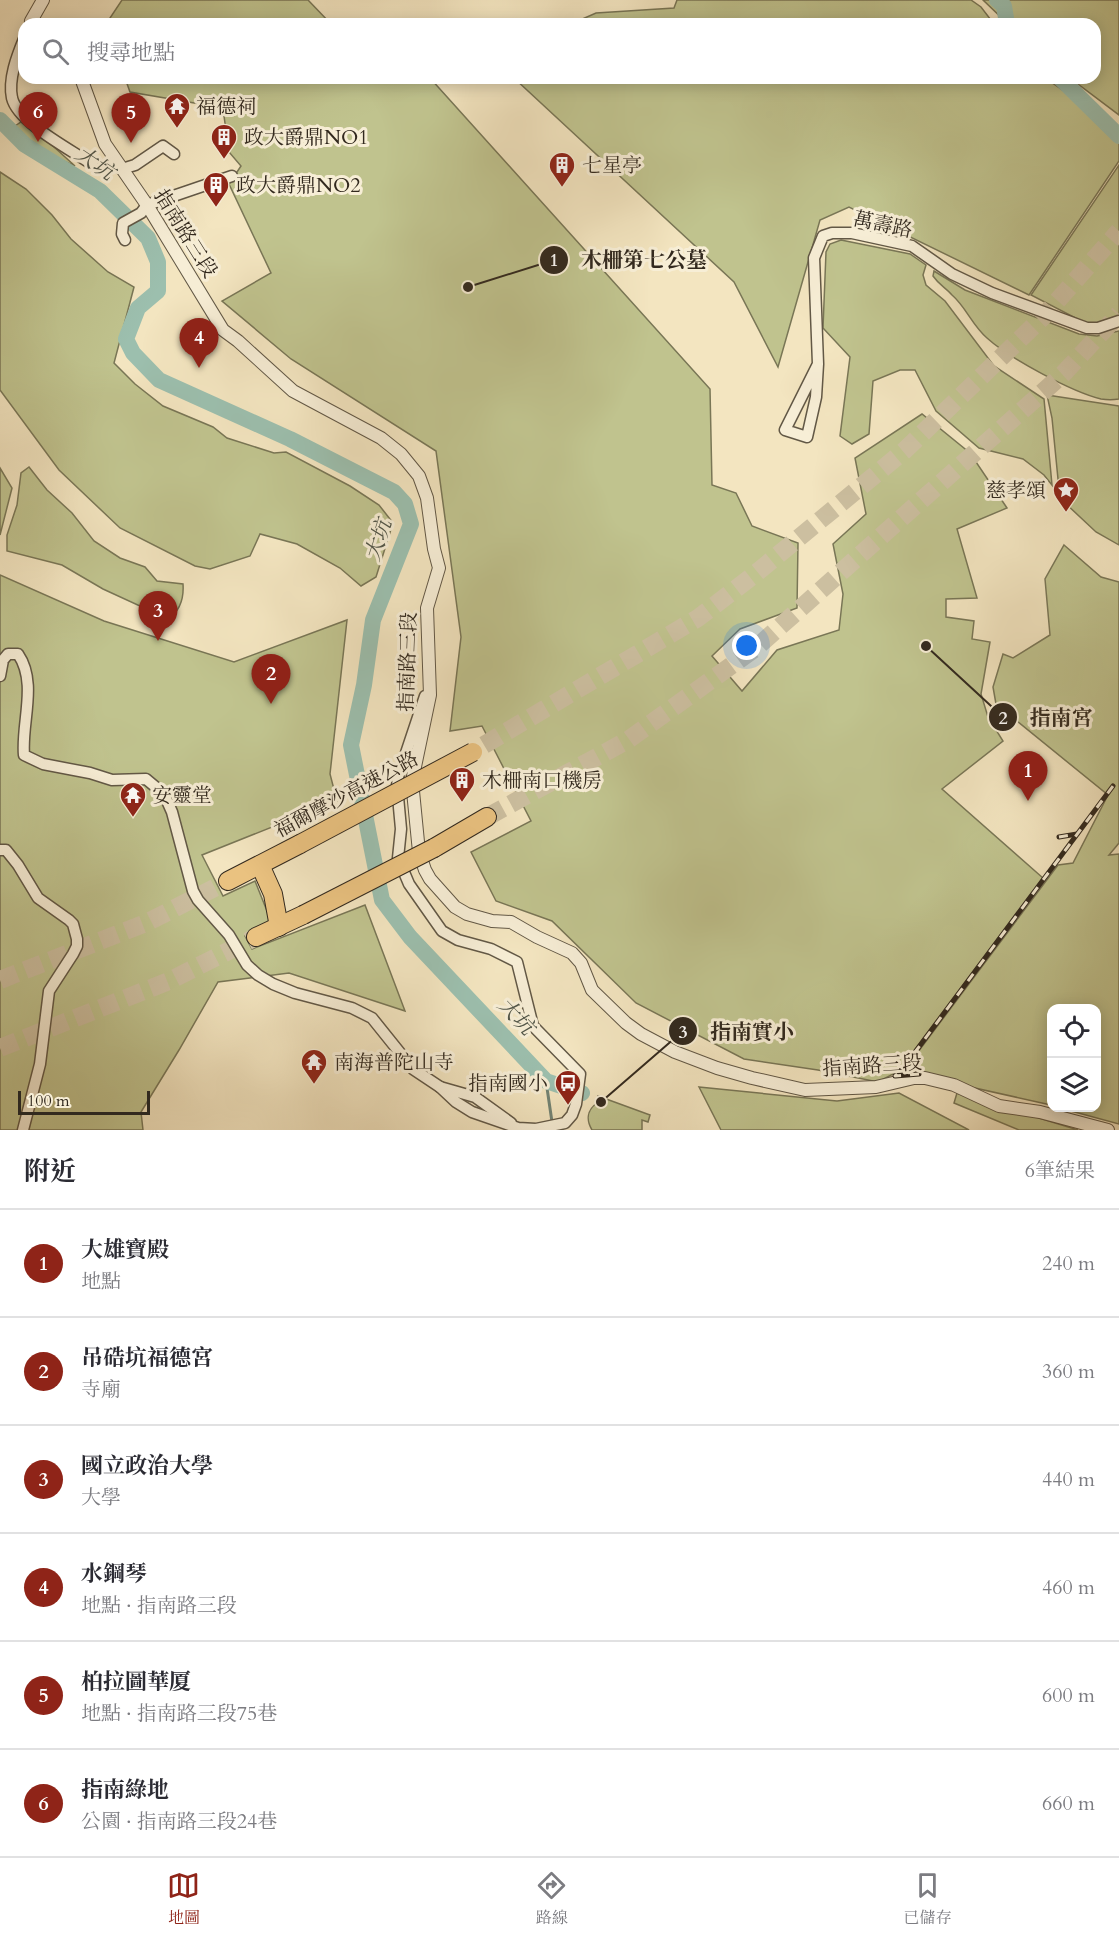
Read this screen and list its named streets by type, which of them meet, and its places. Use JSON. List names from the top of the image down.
{
  "streets": {
    "highway": ["福爾摩沙高速公路"],
    "street": ["萬壽路", "指南路三段"]
  },
  "water": ["大坑"],
  "places": {
    "temple": ["福德祠", "安靈堂", "南海普陀山寺"],
    "building": [
      "政大爵鼎NO1",
      "七星亭",
      "政大爵鼎NO2",
      "木柵南口機房"
    ],
    "other": ["木柵第七公墓", "指南宮", "指南實小"],
    "place": ["慈孝頌"],
    "bus stop": ["指南國小"]
  },
  "scale_bar": "100 m",
  "page": {
    "search": "搜尋地點",
    "pins": [
      "6",
      "5",
      "4",
      "3",
      "2",
      "1"
    ],
    "scale": "100 m",
    "heading": ["附近", "6筆結果"],
    "list": [
      {
        "mark": "1",
        "name": "大雄寶殿",
        "note": "地點",
        "value": "240 m"
      },
      {
        "mark": "2",
        "name": "吊硞坑福德宮",
        "note": "寺廟",
        "value": "360 m"
      },
      {
        "mark": "3",
        "name": "國立政治大學",
        "note": "大學",
        "value": "440 m"
      },
      {
        "mark": "4",
        "name": "水鋼琴",
        "note": "地點 · 指南路三段",
        "value": "460 m"
      },
      {
        "mark": "5",
        "name": "柏拉圖華厦",
        "note": "地點 · 指南路三段75巷",
        "value": "600 m"
      },
      {
        "mark": "6",
        "name": "指南綠地",
        "note": "公園 · 指南路三段24巷",
        "value": "660 m"
      }
    ],
    "nav": ["地圖", "路線", "已儲存"]
  }
}
